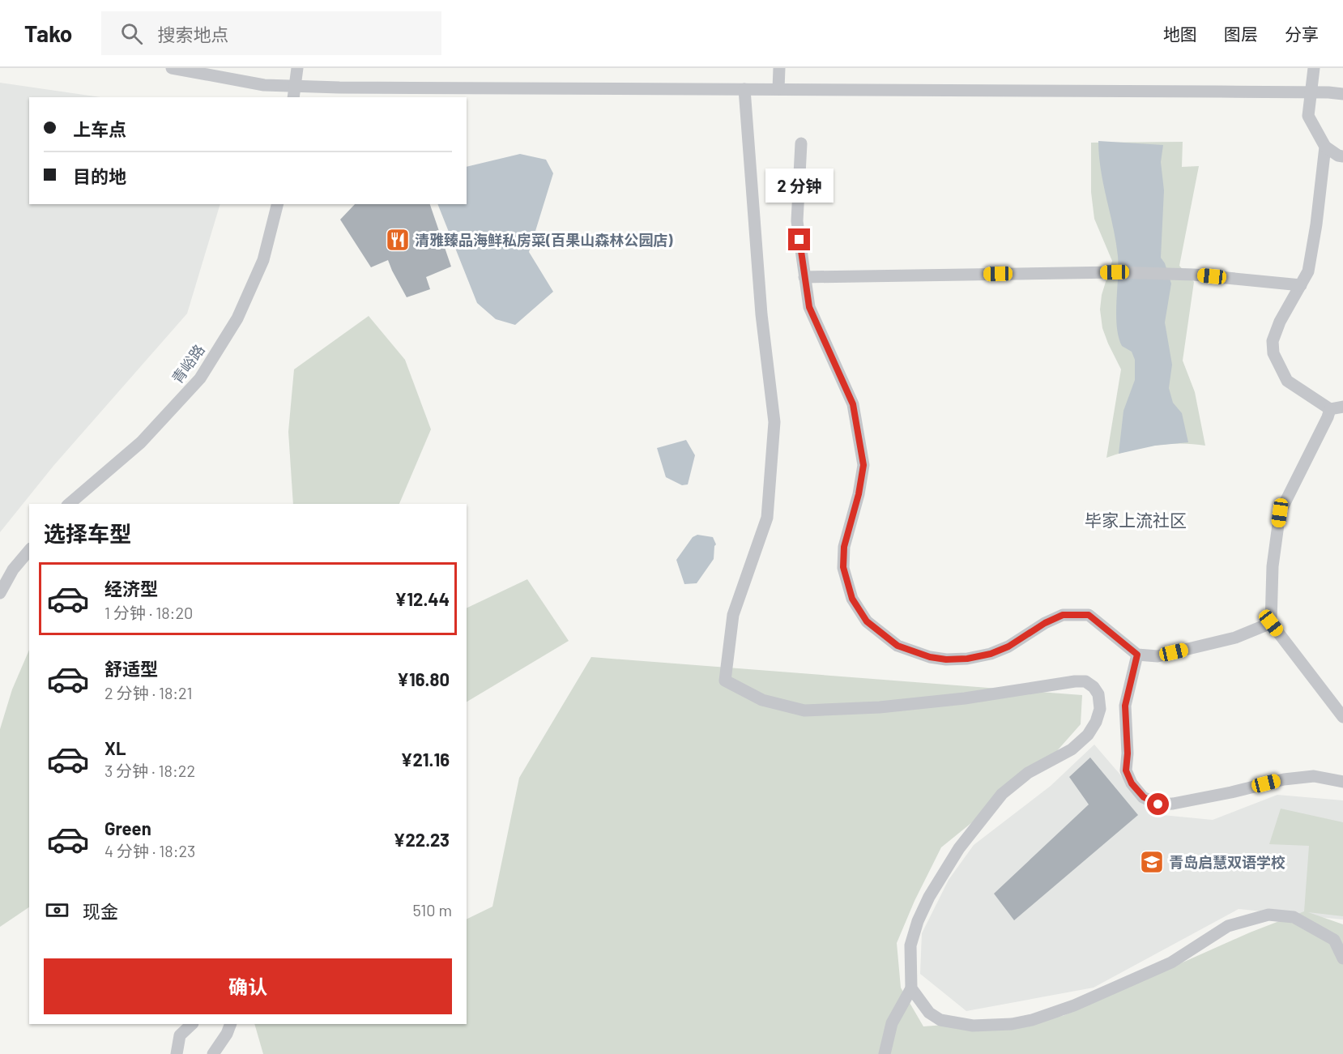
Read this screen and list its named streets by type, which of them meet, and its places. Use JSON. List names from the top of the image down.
{
  "streets": {
    "street": ["青峪路"]
  },
  "districts": ["毕家上流社区"],
  "places": {
    "restaurant": ["清雅臻品海鲜私房菜(百果山森林公园店)"],
    "school or university": ["青岛启慧双语学校"]
  },
  "page": {
    "header": "Tako",
    "search": "搜索地点",
    "nav": ["地图", "图层", "分享"],
    "banner": ["上车点", "目的地"],
    "bubble": "2 分钟",
    "heading": "选择车型",
    "list": [
      {
        "name": "经济型",
        "note": "1 分钟 · 18:20",
        "value": "¥12.44"
      },
      {
        "name": "舒适型",
        "note": "2 分钟 · 18:21",
        "value": "¥16.80"
      },
      {
        "name": "XL",
        "note": "3 分钟 · 18:22",
        "value": "¥21.16"
      },
      {
        "name": "Green",
        "note": "4 分钟 · 18:23",
        "value": "¥22.23"
      }
    ],
    "pay": ["现金", "510 m"],
    "buttons": "确认"
  }
}
